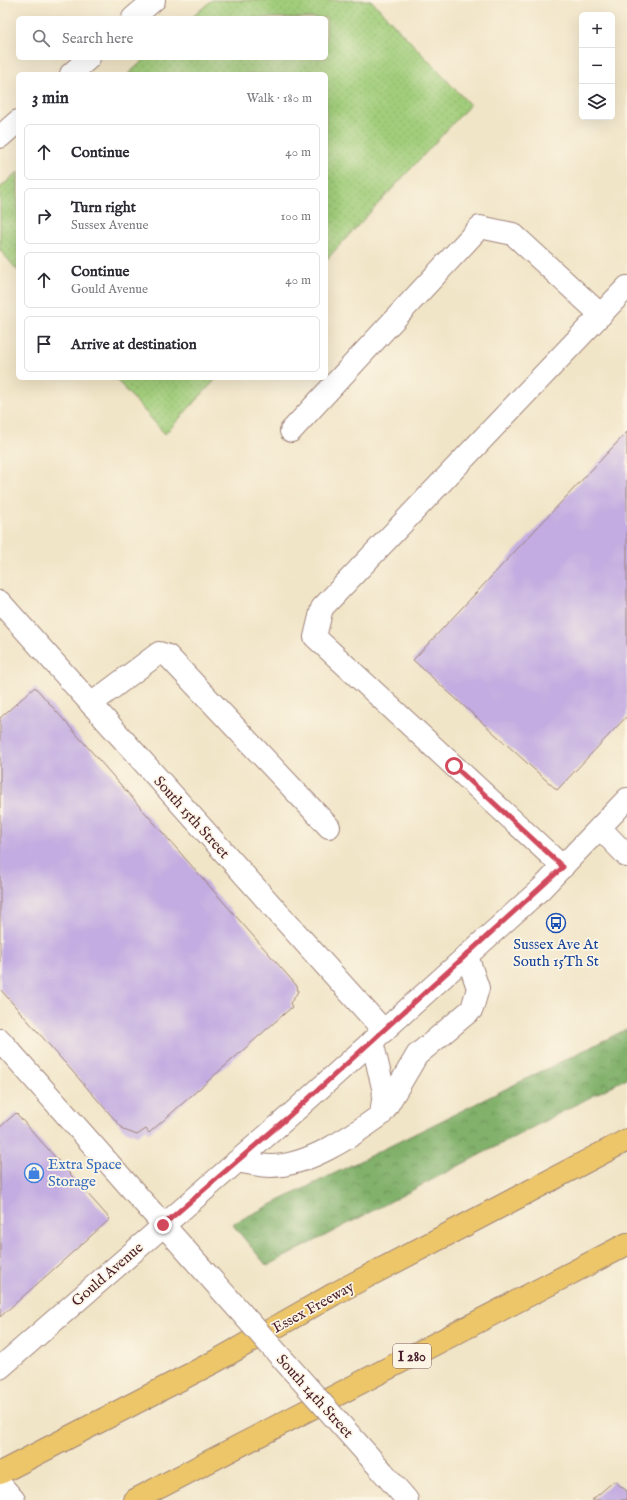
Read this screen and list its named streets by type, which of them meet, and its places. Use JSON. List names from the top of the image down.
{
  "streets": {
    "highway": ["Essex Freeway", "I 280"],
    "street": ["South 15th Street", "Gould Avenue", "South 14th Street"]
  },
  "crossings": [
    ["South 15th Street", "Gould Avenue"],
    ["Gould Avenue", "South 14th Street"]
  ],
  "places": {
    "bus stop": ["Sussex Ave At South 15Th St"],
    "shop": ["Extra Space Storage"]
  },
  "page": {
    "map_buttons": ["+", "−"],
    "search": "Search here",
    "heading": ["3 min", "Walk · 180 m"],
    "list": [
      ["Continue", "40 m"],
      ["Turn right", "Sussex Avenue", "100 m"],
      ["Continue", "Gould Avenue", "40 m"],
      "Arrive at destination"
    ]
  }
}
